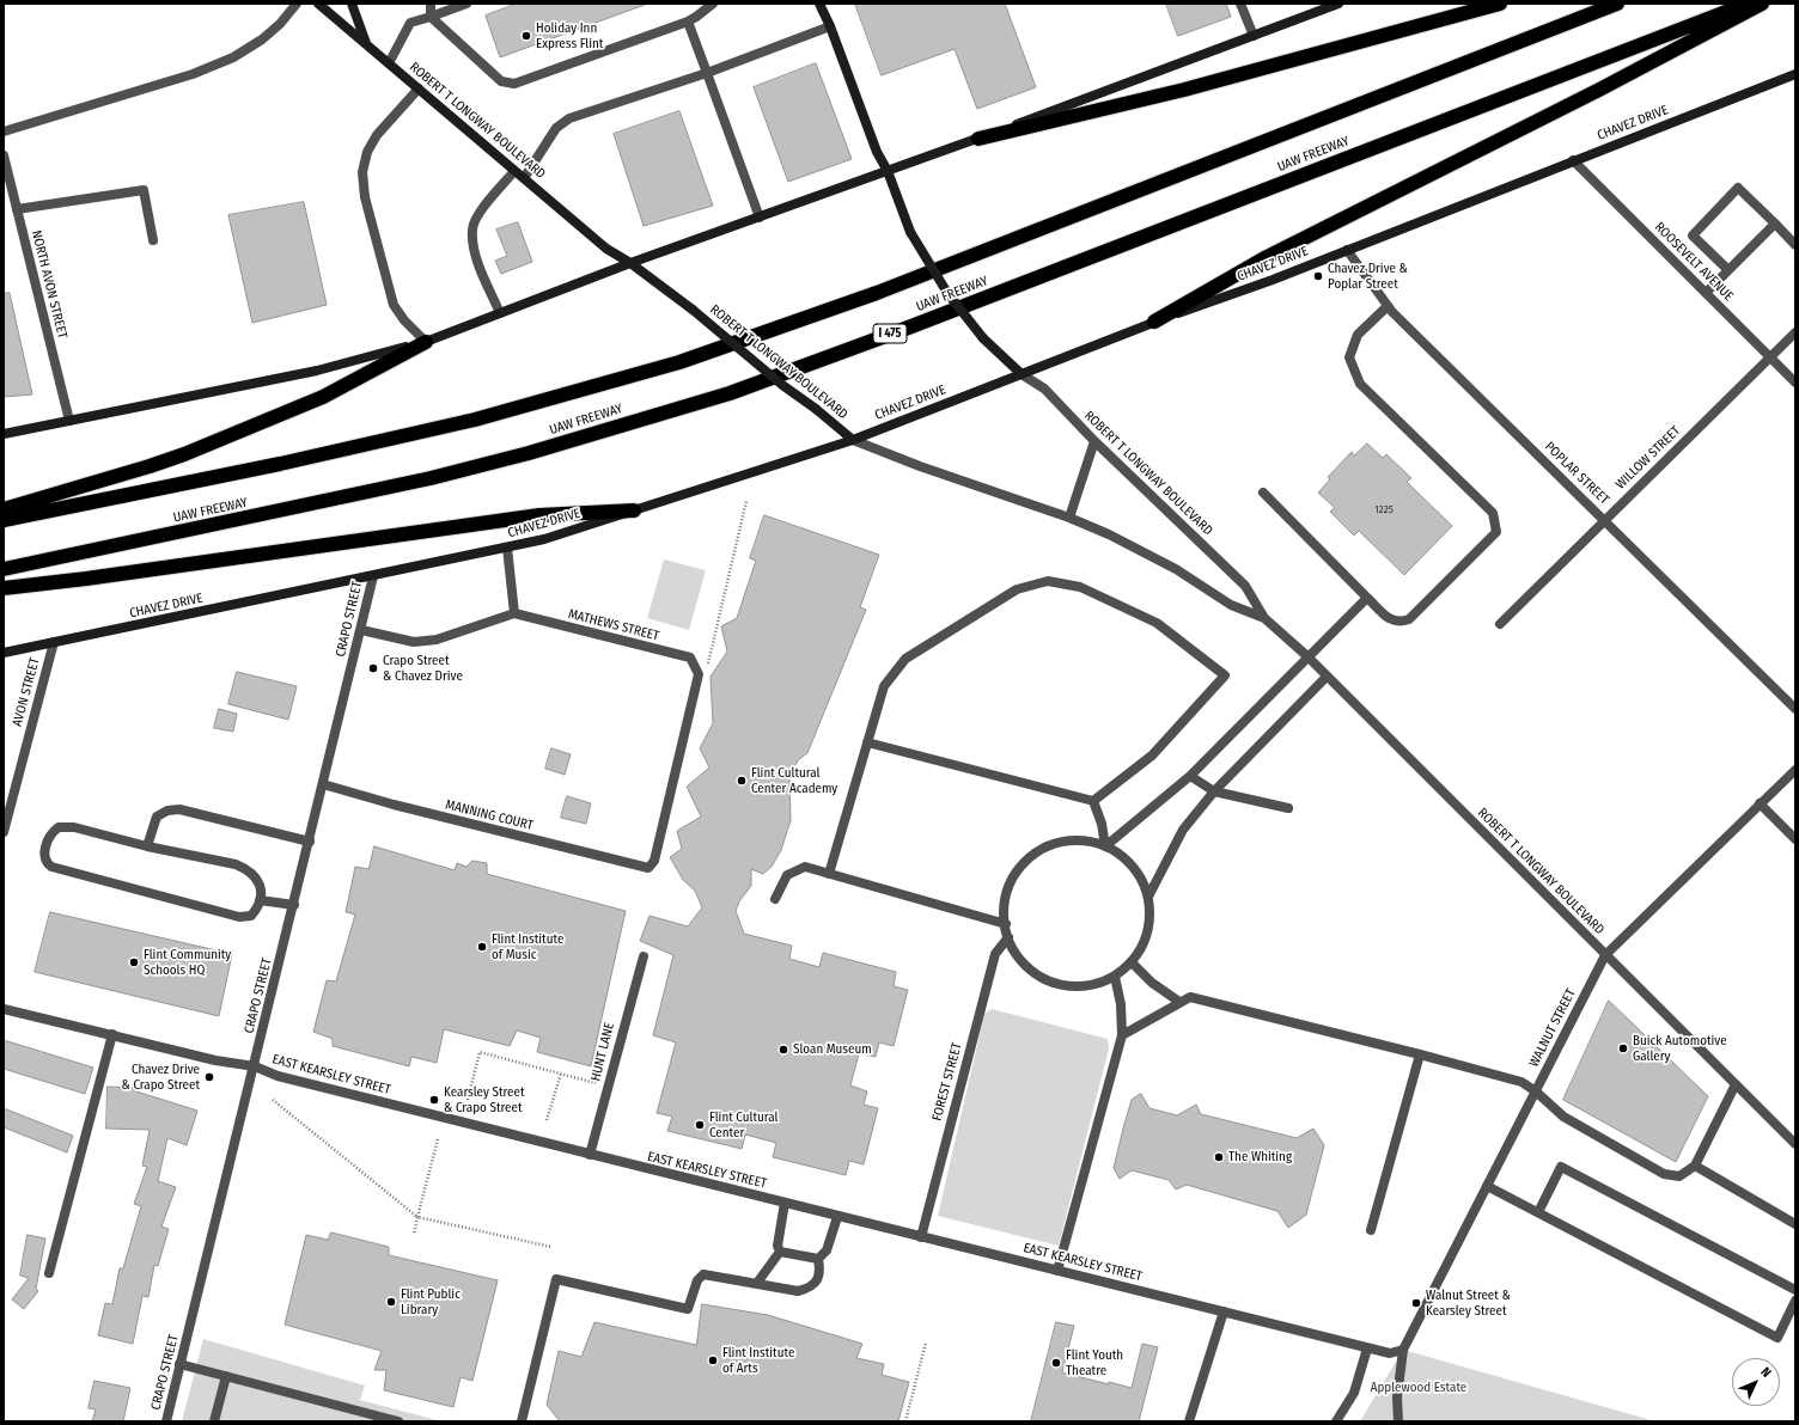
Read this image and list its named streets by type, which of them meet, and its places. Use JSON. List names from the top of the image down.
{
  "streets": {
    "highway": ["UAW FREEWAY", "I 475"],
    "main road": ["ROBERT T LONGWAY BOULEVARD", "CHAVEZ DRIVE"],
    "street": [
      "ROOSEVELT AVENUE",
      "NORTH AVON STREET",
      "WILLOW STREET",
      "POPLAR STREET",
      "CRAPO STREET",
      "MATHEWS STREET",
      "AVON STREET",
      "MANNING COURT",
      "WALNUT STREET",
      "HUNT LANE",
      "EAST KEARSLEY STREET",
      "FOREST STREET"
    ]
  },
  "crossings": [
    ["ROBERT T LONGWAY BOULEVARD", "CHAVEZ DRIVE"],
    ["ROBERT T LONGWAY BOULEVARD", "WALNUT STREET"],
    ["CHAVEZ DRIVE", "ROOSEVELT AVENUE"],
    ["CHAVEZ DRIVE", "POPLAR STREET"],
    ["CHAVEZ DRIVE", "CRAPO STREET"],
    ["CHAVEZ DRIVE", "AVON STREET"],
    ["ROOSEVELT AVENUE", "WILLOW STREET"],
    ["WILLOW STREET", "POPLAR STREET"],
    ["CRAPO STREET", "MANNING COURT"],
    ["CRAPO STREET", "EAST KEARSLEY STREET"],
    ["MATHEWS STREET", "MANNING COURT"],
    ["WALNUT STREET", "EAST KEARSLEY STREET"],
    ["HUNT LANE", "EAST KEARSLEY STREET"],
    ["EAST KEARSLEY STREET", "FOREST STREET"]
  ],
  "parks": ["Applewood Estate"],
  "places": [
    "Holiday Inn Express Flint",
    "Chavez Drive & Poplar Street",
    "Crapo Street & Chavez Drive",
    "Flint Cultural Center Academy",
    "Flint Institute of Music",
    "Flint Community Schools HQ",
    "Buick Automotive Gallery",
    "Sloan Museum",
    "Chavez Drive & Crapo Street",
    "Kearsley Street & Crapo Street",
    "Flint Cultural Center",
    "The Whiting",
    "Flint Public Library",
    "Walnut Street & Kearsley Street",
    "Flint Institute of Arts",
    "Flint Youth Theatre"
  ],
  "house_numbers": ["1225"],
  "north": "top right"
}
